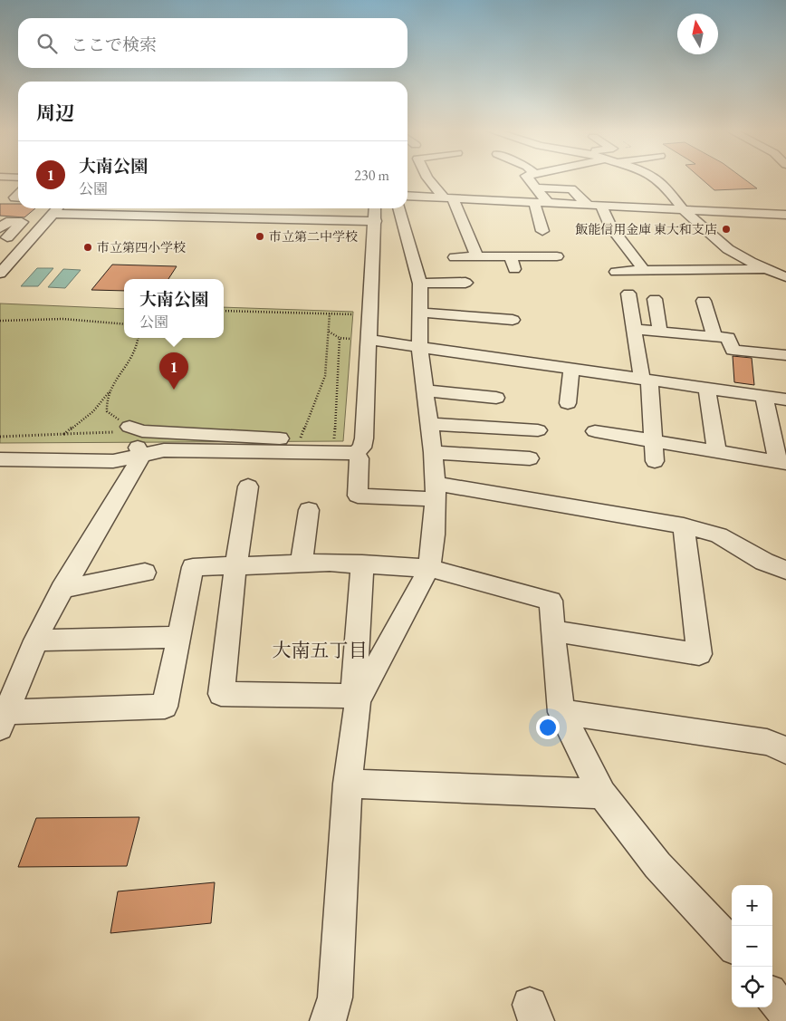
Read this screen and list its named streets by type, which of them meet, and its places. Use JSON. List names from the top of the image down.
{
  "districts": ["大南五丁目"],
  "places": ["飯能信用金庫 東大和支店", "市立第二中学校", "市立第四小学校"],
  "north": "top",
  "page": {
    "search": "ここで検索",
    "heading": "周辺",
    "list": [
      {
        "mark": "1",
        "name": "大南公園",
        "note": "公園",
        "value": "230 m"
      }
    ],
    "popup": ["大南公園", "公園"],
    "pins": "1",
    "map_buttons": ["+", "−"]
  }
}
